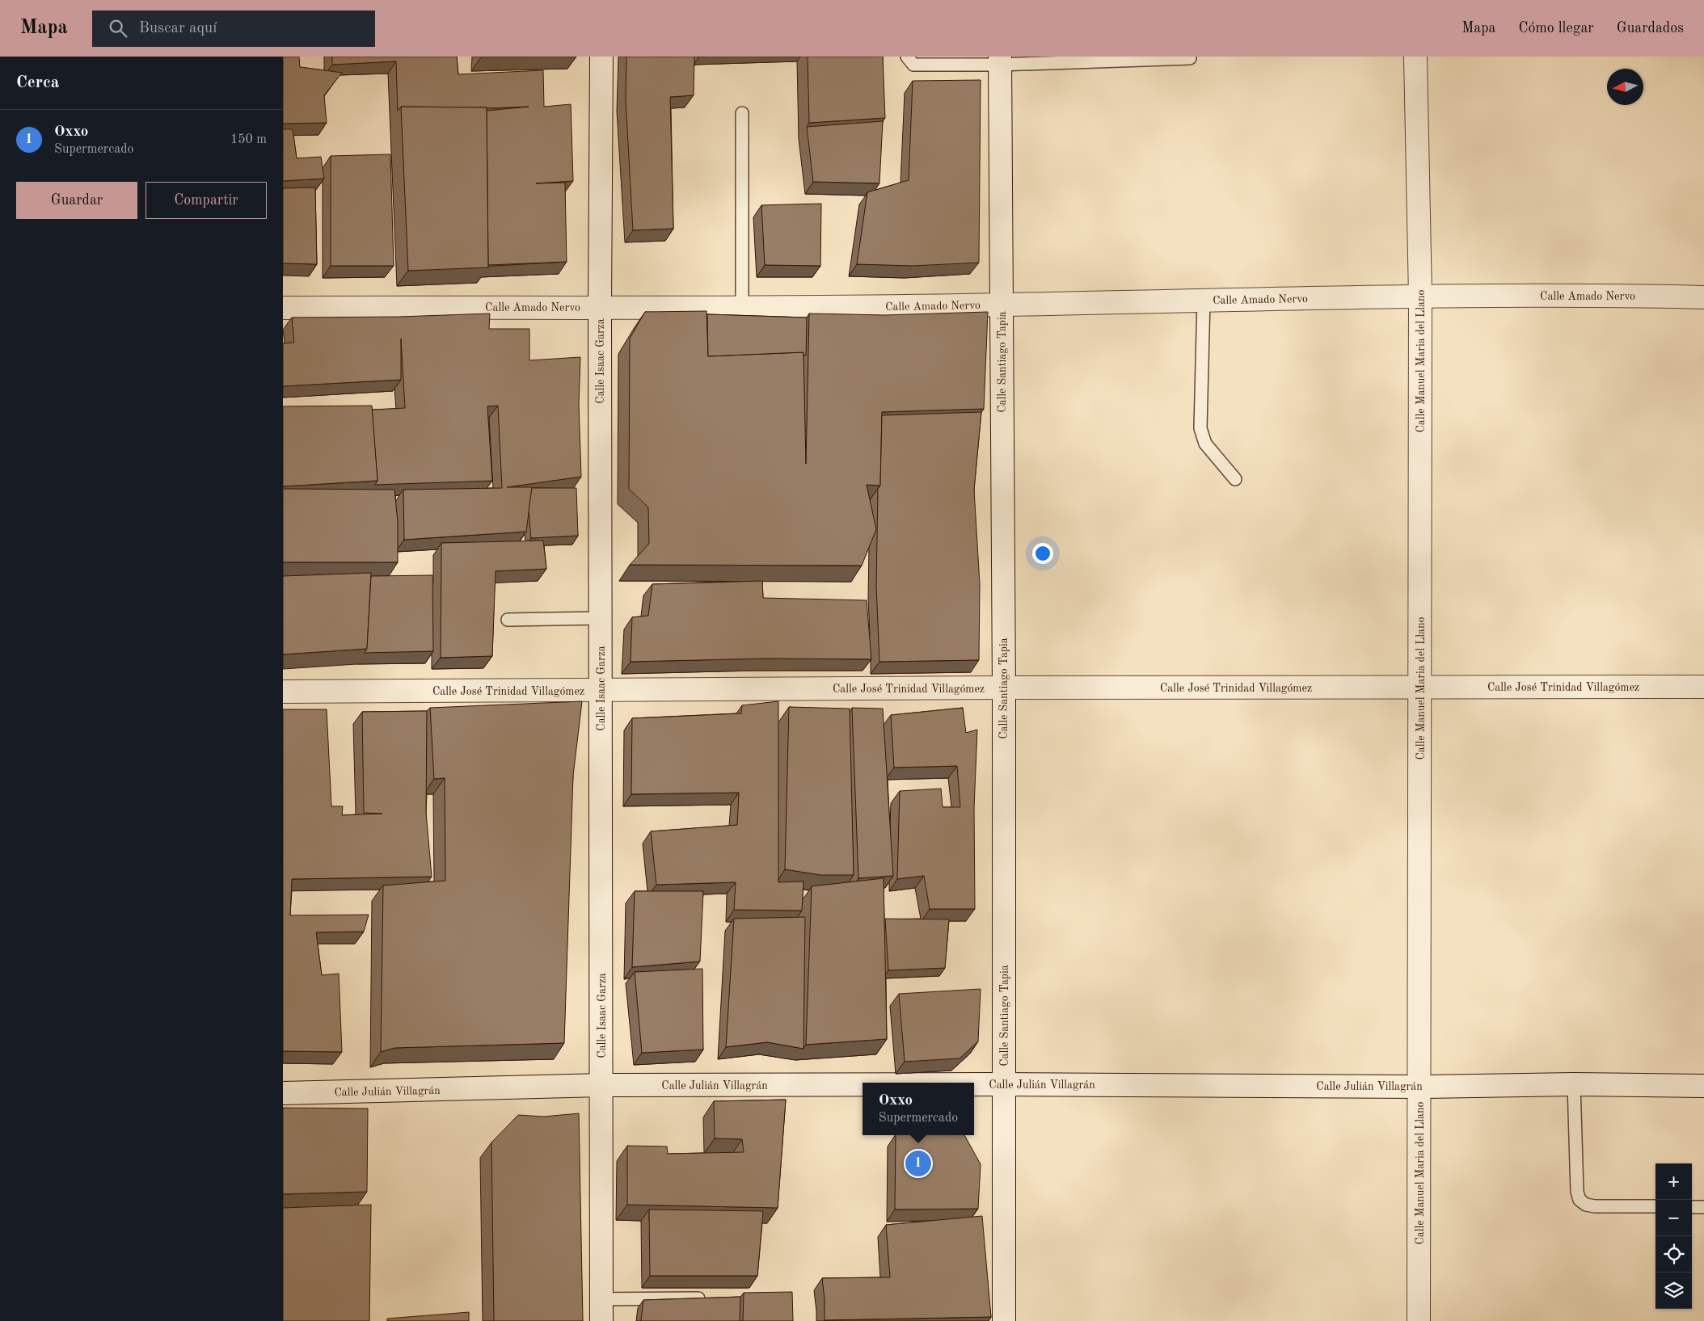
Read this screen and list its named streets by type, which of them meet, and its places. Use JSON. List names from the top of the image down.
{
  "streets": {
    "street": [
      "Calle Amado Nervo",
      "Calle Isaac Garza",
      "Calle Manuel Maria del Llano",
      "Calle Santiago Tapia",
      "Calle José Trinidad Villagómez",
      "Calle Julián Villagrán"
    ]
  },
  "crossings": [
    ["Calle Amado Nervo", "Calle Isaac Garza"],
    ["Calle Amado Nervo", "Calle Manuel Maria del Llano"],
    ["Calle Amado Nervo", "Calle Santiago Tapia"],
    ["Calle Isaac Garza", "Calle José Trinidad Villagómez"],
    ["Calle Isaac Garza", "Calle Julián Villagrán"],
    ["Calle Manuel Maria del Llano", "Calle José Trinidad Villagómez"],
    ["Calle Manuel Maria del Llano", "Calle Julián Villagrán"],
    ["Calle Santiago Tapia", "Calle José Trinidad Villagómez"],
    ["Calle Santiago Tapia", "Calle Julián Villagrán"]
  ],
  "north": "left",
  "page": {
    "header": "Mapa",
    "search": "Buscar aquí",
    "nav": ["Mapa", "Cómo llegar", "Guardados"],
    "heading": "Cerca",
    "list": [
      {
        "mark": "1",
        "name": "Oxxo",
        "note": "Supermercado",
        "value": "150 m"
      }
    ],
    "buttons": ["Guardar", "Compartir"],
    "popup": ["Oxxo", "Supermercado"],
    "pins": "1",
    "map_buttons": ["+", "−"]
  }
}
